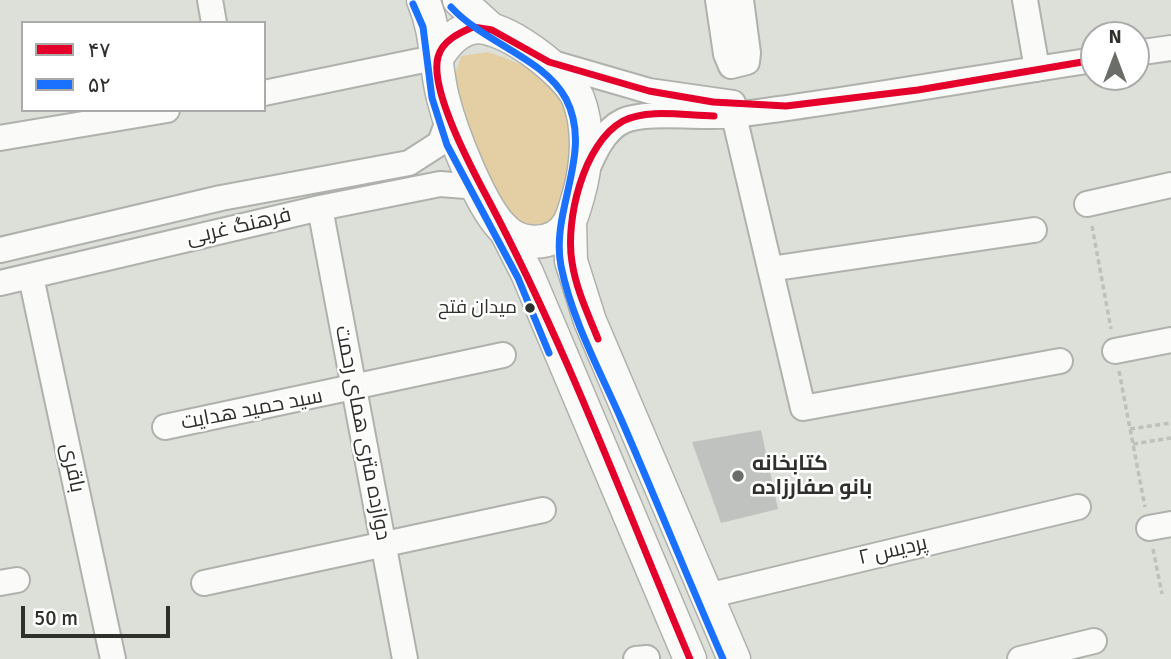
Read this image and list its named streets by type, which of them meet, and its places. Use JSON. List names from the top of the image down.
{
  "streets": {
    "street": [
      "فرهنگ غربی",
      "سید حمید هدایت",
      "دوازده متری همای رحمت",
      "باقری",
      "پردیس ۲"
    ]
  },
  "crossings": [
    ["فرهنگ غربی", "دوازده متری همای رحمت"],
    ["فرهنگ غربی", "باقری"],
    ["سید حمید هدایت", "دوازده متری همای رحمت"]
  ],
  "places": ["میدان فتح", "کتابخانه بانو صفارزاده"],
  "lines": ["transit line ۵۲", "transit line ۴۷"],
  "legend": ["۴۷", "۵۲"],
  "scale_bar": "50 m",
  "north": "top"
}
